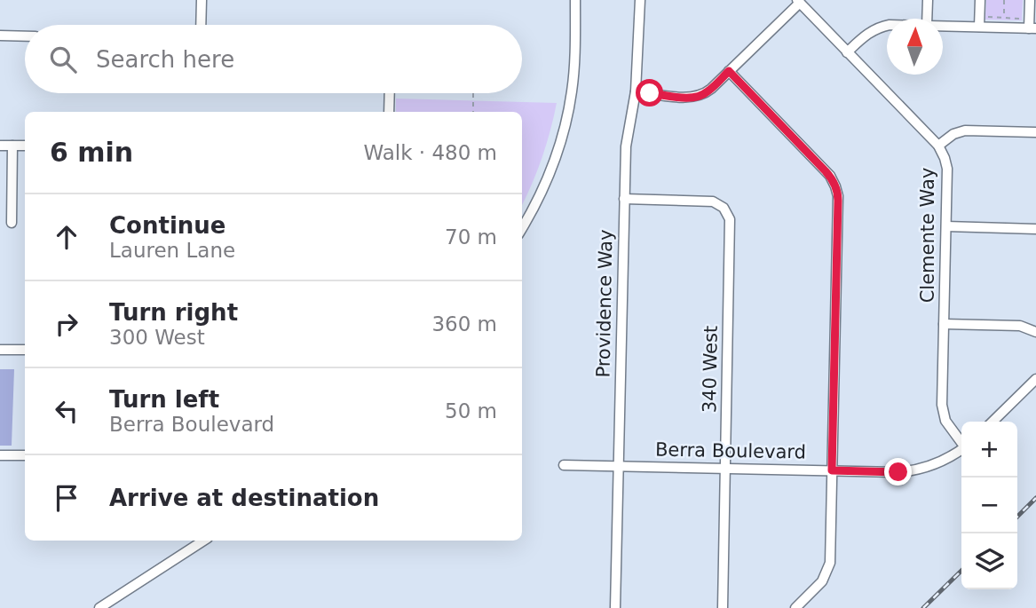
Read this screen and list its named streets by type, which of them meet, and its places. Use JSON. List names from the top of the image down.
{
  "streets": {
    "street": [
      "Clemente Way",
      "Providence Way",
      "340 West",
      "Berra Boulevard"
    ]
  },
  "crossings": [
    ["Providence Way", "340 West"],
    ["Providence Way", "Berra Boulevard"],
    ["340 West", "Berra Boulevard"]
  ],
  "north": "top",
  "page": {
    "search": "Search here",
    "heading": ["6 min", "Walk · 480 m"],
    "list": [
      ["Continue", "Lauren Lane", "70 m"],
      ["Turn right", "300 West", "360 m"],
      ["Turn left", "Berra Boulevard", "50 m"],
      "Arrive at destination"
    ],
    "map_buttons": ["+", "−"]
  }
}
